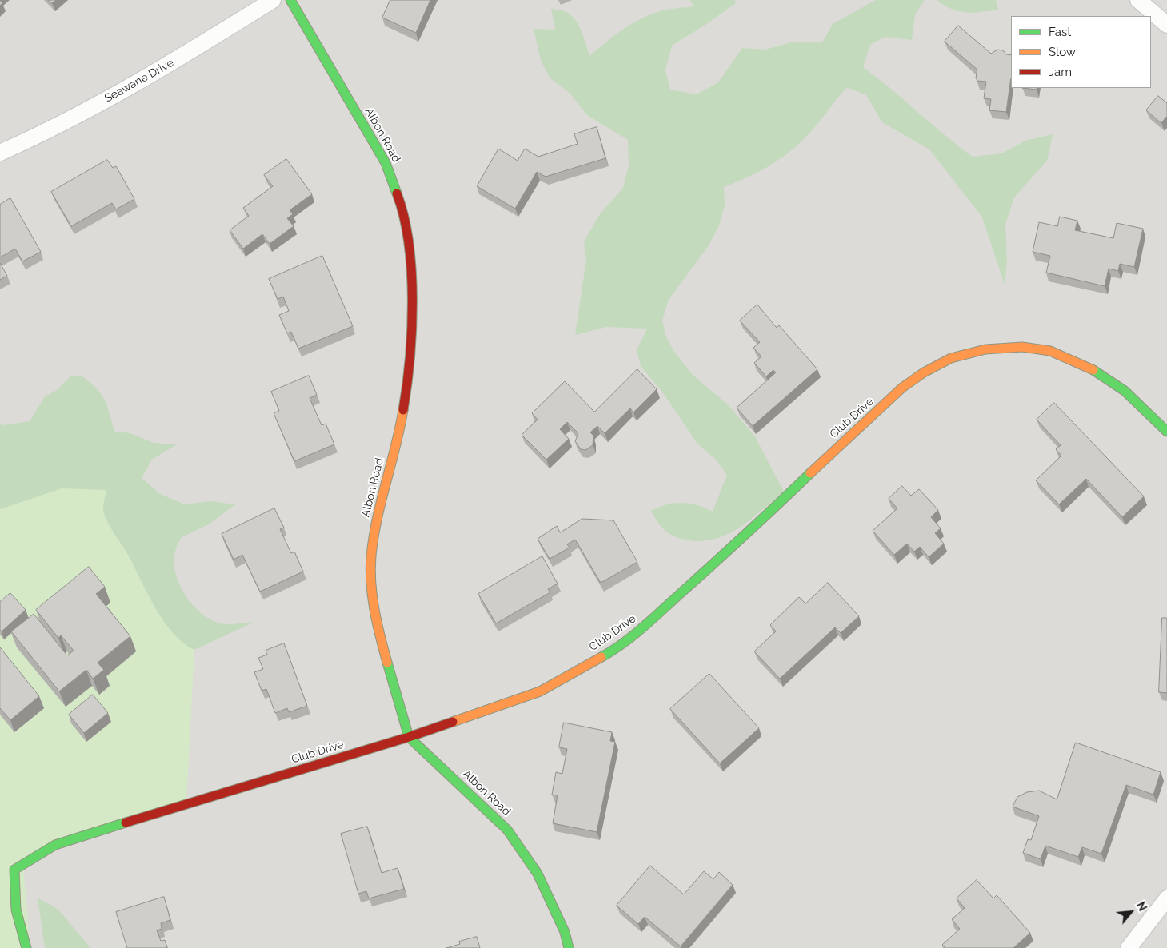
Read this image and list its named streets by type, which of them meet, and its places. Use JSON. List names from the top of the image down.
{
  "streets": {
    "street": ["Seawane Drive", "Albon Road", "Club Drive"]
  },
  "crossings": [
    ["Albon Road", "Club Drive"]
  ],
  "legend": ["Fast", "Slow", "Jam"],
  "north": "top right"
}
